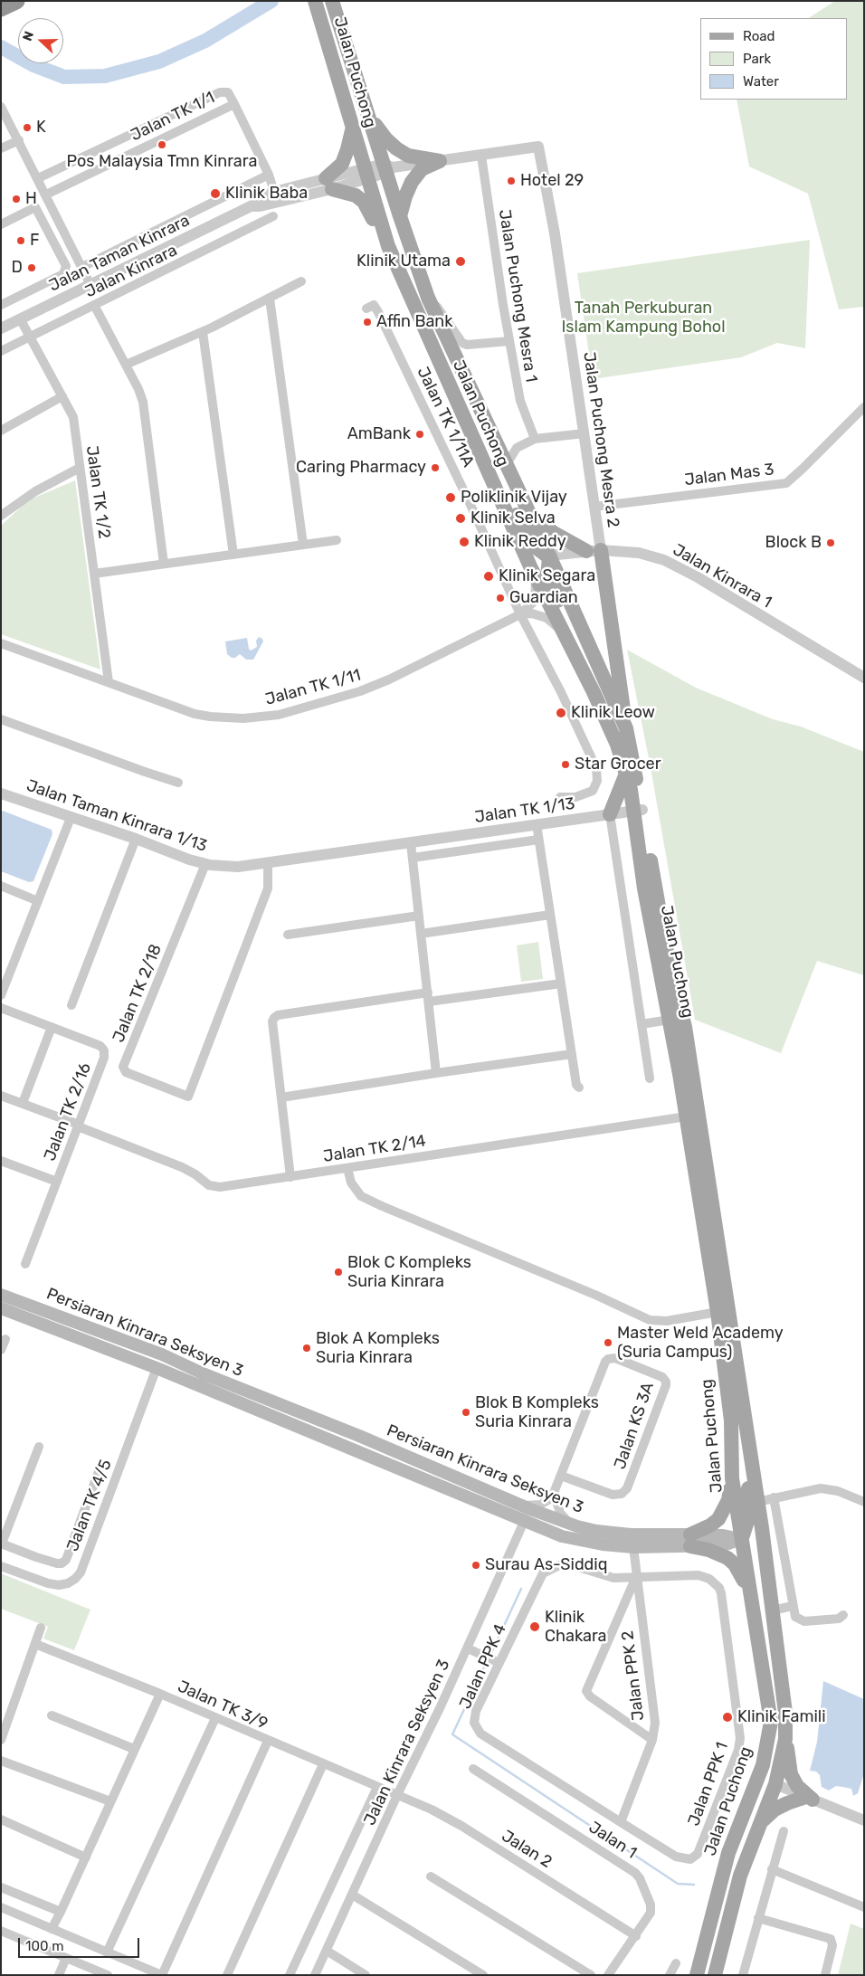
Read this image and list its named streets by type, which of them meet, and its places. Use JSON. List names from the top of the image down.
{
  "streets": {
    "main road": ["Jalan Puchong", "Persiaran Kinrara Seksyen 3"],
    "street": [
      "Jalan TK 1/1",
      "Jalan Taman Kinrara",
      "Jalan Kinrara",
      "Jalan Puchong Mesra 1",
      "Jalan TK 1/11A",
      "Jalan Puchong Mesra 2",
      "Jalan Mas 3",
      "Jalan TK 1/2",
      "Jalan Kinrara 1",
      "Jalan TK 1/11",
      "Jalan TK 1/13",
      "Jalan Taman Kinrara 1/13",
      "Jalan TK 2/18",
      "Jalan TK 2/16",
      "Jalan TK 2/14",
      "Jalan KS 3A",
      "Jalan TK 4/5",
      "Jalan PPK 4",
      "Jalan PPK 2",
      "Jalan TK 3/9",
      "Jalan Kinrara Seksyen 3",
      "Jalan PPK 1",
      "Jalan 1",
      "Jalan 2"
    ]
  },
  "crossings": [
    ["Jalan Puchong", "Jalan Taman Kinrara"],
    ["Jalan Puchong", "Jalan Kinrara 1"],
    ["Jalan Puchong", "Jalan TK 1/13"],
    ["Jalan Puchong", "Jalan TK 2/14"],
    ["Jalan Puchong", "Persiaran Kinrara Seksyen 3"],
    ["Jalan Taman Kinrara", "Jalan Puchong Mesra 1"],
    ["Jalan Taman Kinrara", "Jalan Puchong Mesra 2"],
    ["Jalan Taman Kinrara", "Jalan TK 1/2"],
    ["Jalan Kinrara", "Jalan TK 1/2"],
    ["Jalan TK 1/11A", "Jalan TK 1/11"],
    ["Jalan Puchong Mesra 2", "Jalan Mas 3"],
    ["Jalan Puchong Mesra 2", "Jalan Kinrara 1"],
    ["Jalan TK 1/2", "Jalan TK 1/11"],
    ["Jalan TK 1/13", "Jalan Taman Kinrara 1/13"],
    ["Jalan Taman Kinrara 1/13", "Jalan TK 2/18"],
    ["Jalan TK 2/16", "Jalan TK 2/14"],
    ["Persiaran Kinrara Seksyen 3", "Jalan TK 4/5"],
    ["Persiaran Kinrara Seksyen 3", "Jalan PPK 2"],
    ["Persiaran Kinrara Seksyen 3", "Jalan Kinrara Seksyen 3"],
    ["Jalan PPK 4", "Jalan PPK 2"],
    ["Jalan PPK 4", "Jalan PPK 1"],
    ["Jalan PPK 2", "Jalan PPK 1"],
    ["Jalan TK 3/9", "Jalan Kinrara Seksyen 3"],
    ["Jalan TK 3/9", "Jalan 2"],
    ["Jalan Kinrara Seksyen 3", "Jalan 2"],
    ["Jalan 1", "Jalan 2"]
  ],
  "parks": ["Tanah Perkuburan Islam Kampung Bohol"],
  "places": [
    "K",
    "Pos Malaysia Tmn Kinrara",
    "Hotel 29",
    "Klinik Baba",
    "H",
    "F",
    "Klinik Utama",
    "D",
    "Affin Bank",
    "AmBank",
    "Caring Pharmacy",
    "Poliklinik Vijay",
    "Klinik Selva",
    "Klinik Reddy",
    "Block B",
    "Klinik Segara",
    "Guardian",
    "Klinik Leow",
    "Star Grocer",
    "Blok C Kompleks Suria Kinrara",
    "Master Weld Academy (Suria Campus)",
    "Blok A Kompleks Suria Kinrara",
    "Blok B Kompleks Suria Kinrara",
    "Surau As-Siddiq",
    "Klinik Chakara",
    "Klinik Famili"
  ],
  "legend": ["Road", "Park", "Water"],
  "scale_bar": "100 m",
  "north": "left"
}
